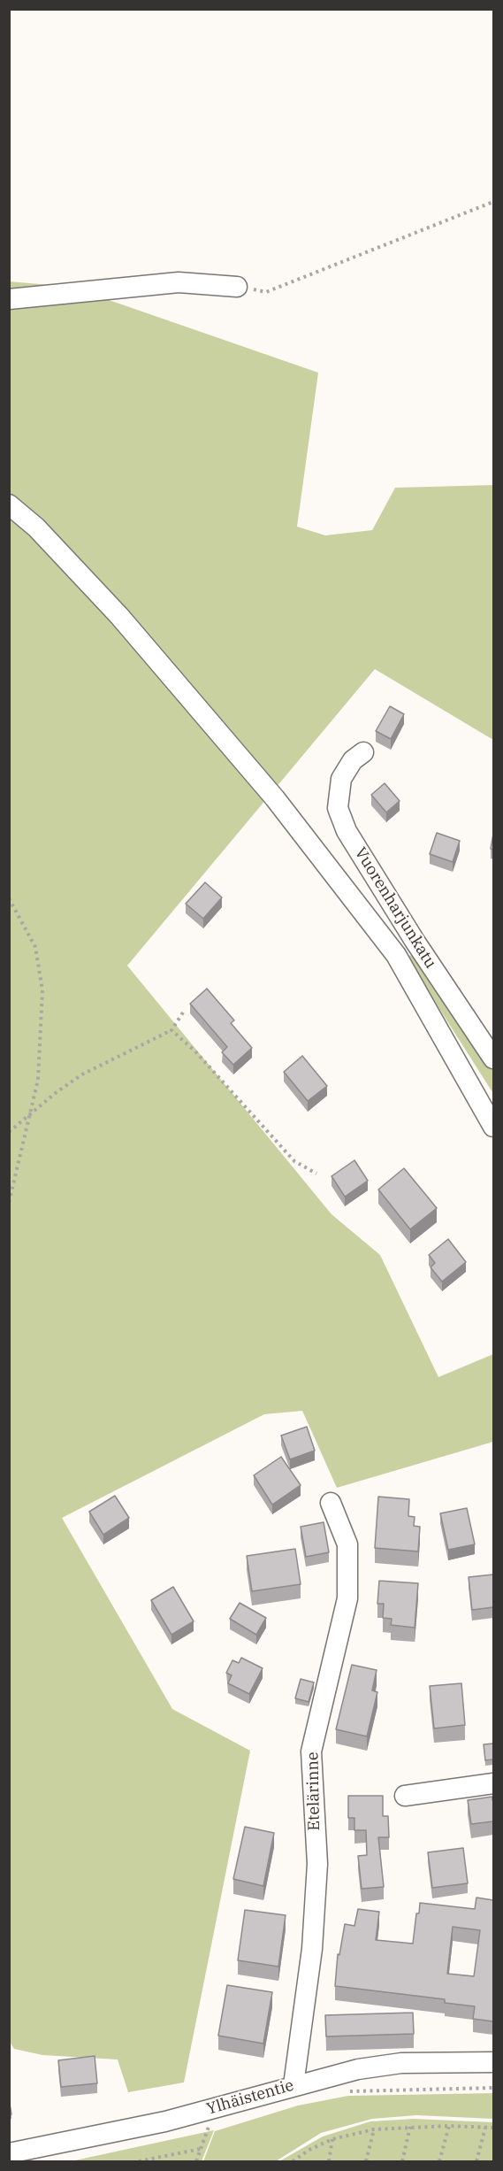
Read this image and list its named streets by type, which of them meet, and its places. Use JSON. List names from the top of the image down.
{
  "streets": {
    "street": ["Vuorenharjunkatu", "Etelärinne", "Ylhäistentie"]
  },
  "crossings": [
    ["Etelärinne", "Ylhäistentie"]
  ]
}
